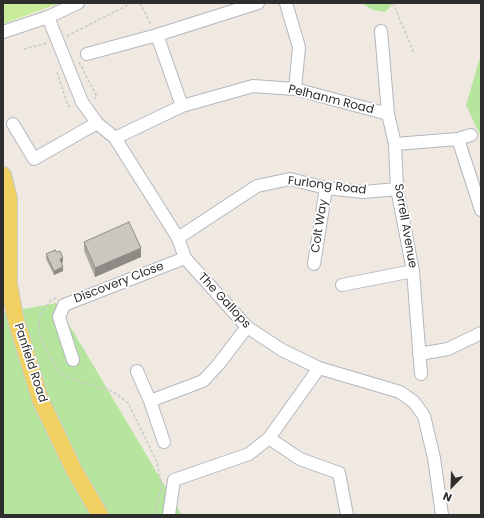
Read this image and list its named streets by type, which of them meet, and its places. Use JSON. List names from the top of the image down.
{
  "streets": {
    "main road": ["Panfield Road"],
    "street": [
      "Pelhanm Road",
      "Furlong Road",
      "Colt Way",
      "Sorrell Avenue",
      "Discovery Close",
      "The Gallops"
    ]
  },
  "crossings": [
    ["Pelhanm Road", "Sorrell Avenue"],
    ["Pelhanm Road", "The Gallops"],
    ["Furlong Road", "Colt Way"],
    ["Furlong Road", "Sorrell Avenue"],
    ["Furlong Road", "The Gallops"],
    ["Discovery Close", "The Gallops"]
  ],
  "north": "bottom left"
}
